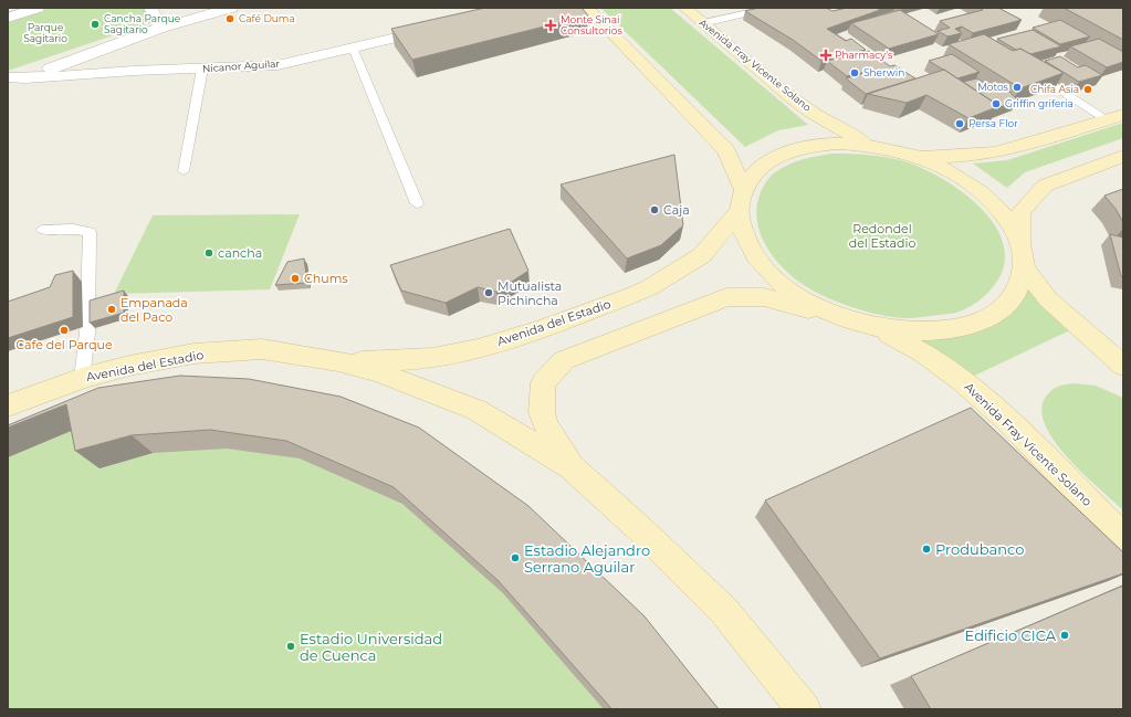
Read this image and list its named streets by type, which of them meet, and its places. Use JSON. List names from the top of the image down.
{
  "streets": {
    "main road": ["Avenida Fray Vicente Solano", "Avenida del Estadio"],
    "street": ["Nicanor Aguilar"]
  },
  "parks": ["Parque Sagitario", "Redondel del Estadio"],
  "places": {
    "other": [
      "Café Duma",
      "Cancha Parque Sagitario",
      "Sherwin",
      "Motos",
      "Chifa Asia",
      "Griffin griferia",
      "Persa Flor",
      "Caja",
      "cancha",
      "Chums",
      "Mutualista Pichincha",
      "Empanada del Paco",
      "Cafe del Parque",
      "Produbanco",
      "Estadio Alejandro Serrano Aguilar",
      "Edificio CICA",
      "Estadio Universidad de Cuenca"
    ],
    "health": ["Monte Sinaí Consultorios", "Pharmacy's"]
  }
}
